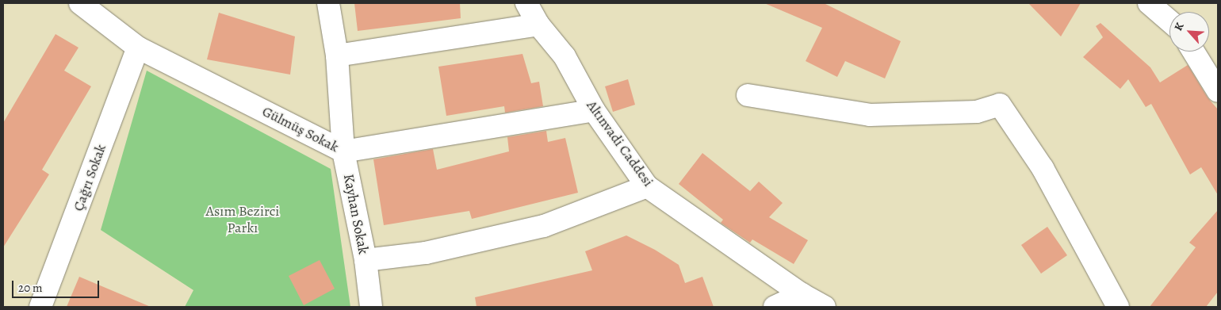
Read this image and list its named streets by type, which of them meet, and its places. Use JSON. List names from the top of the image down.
{
  "streets": {
    "street": [
      "Gülmüş Sokak",
      "Altınvadi Caddesi",
      "Çağrı Sokak",
      "Kayhan Sokak"
    ]
  },
  "crossings": [
    ["Gülmüş Sokak", "Altınvadi Caddesi"],
    ["Gülmüş Sokak", "Çağrı Sokak"],
    ["Gülmüş Sokak", "Kayhan Sokak"]
  ],
  "parks": ["Asım Bezirci Parkı"],
  "scale_bar": "20 m",
  "north": "top left"
}
